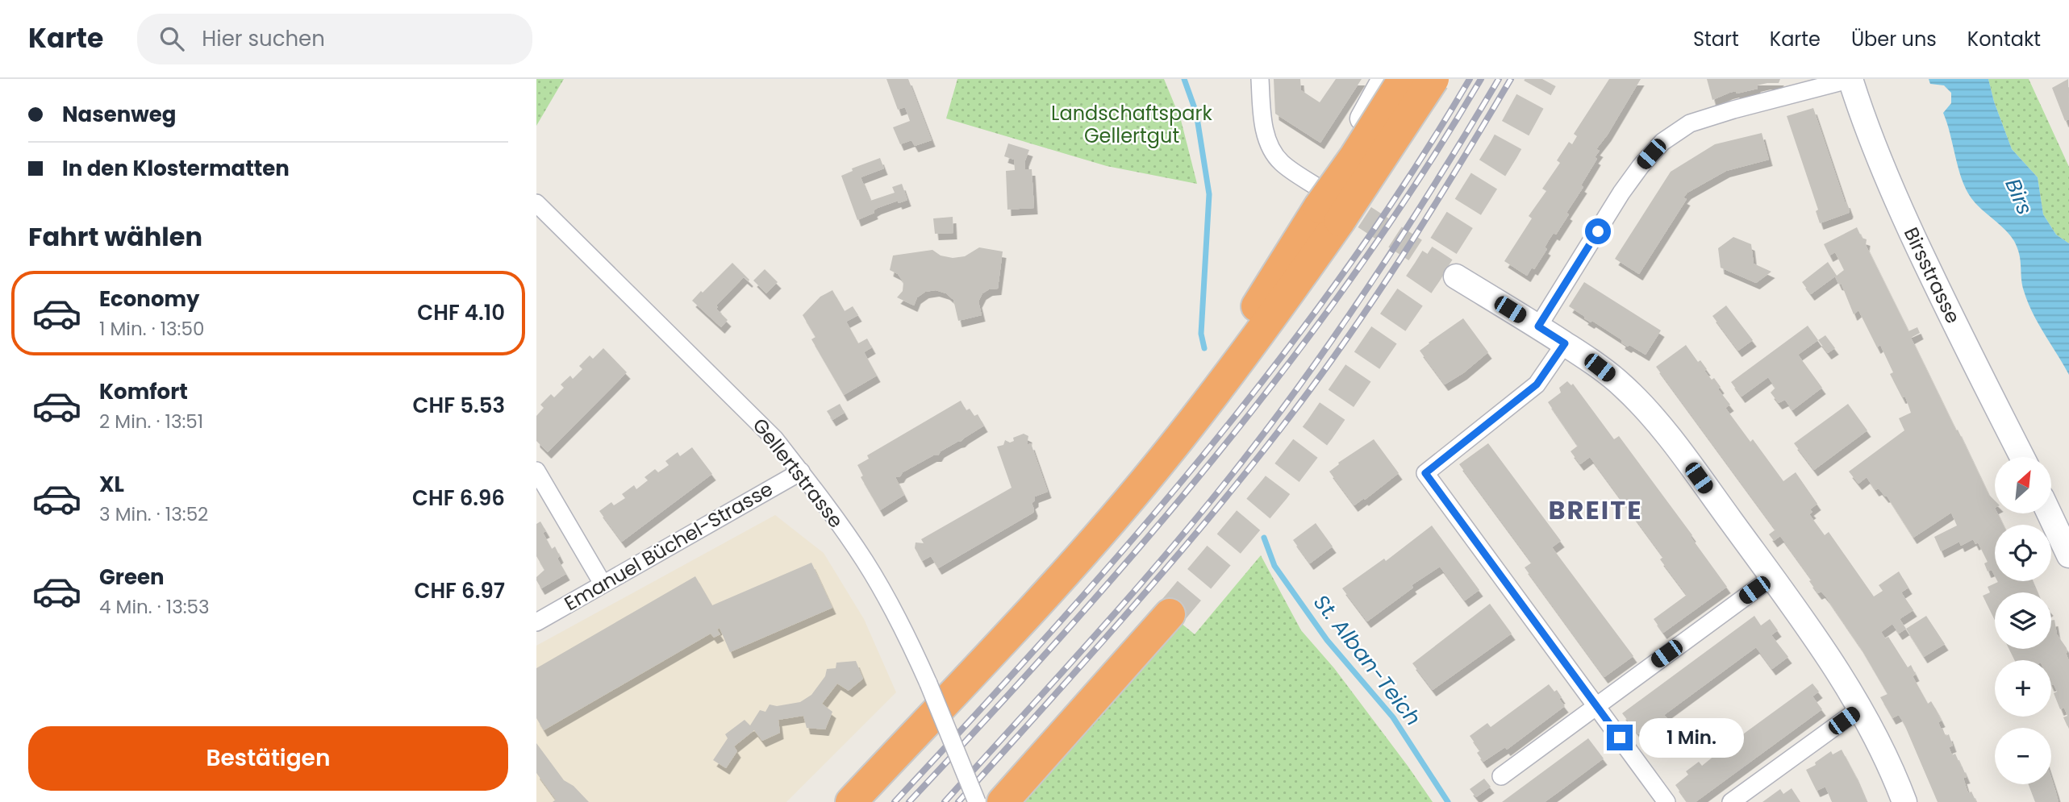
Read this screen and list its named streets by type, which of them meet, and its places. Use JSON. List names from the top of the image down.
{
  "streets": {
    "street": ["Birsstrasse", "Gellertstrasse", "Emanuel Büchel-Strasse"]
  },
  "crossings": [
    ["Gellertstrasse", "Emanuel Büchel-Strasse"]
  ],
  "districts": ["BREITE"],
  "water": ["Birs", "St. Alban-Teich"],
  "parks": ["Landschaftspark Gellertgut"],
  "north": "top right",
  "page": {
    "header": "Karte",
    "search": "Hier suchen",
    "nav": [
      "Start",
      "Karte",
      "Über uns",
      "Kontakt"
    ],
    "banner": ["Nasenweg", "In den Klostermatten"],
    "heading": "Fahrt wählen",
    "list": [
      {
        "name": "Economy",
        "note": "1 Min. · 13:50",
        "value": "CHF 4.10"
      },
      {
        "name": "Komfort",
        "note": "2 Min. · 13:51",
        "value": "CHF 5.53"
      },
      {
        "name": "XL",
        "note": "3 Min. · 13:52",
        "value": "CHF 6.96"
      },
      {
        "name": "Green",
        "note": "4 Min. · 13:53",
        "value": "CHF 6.97"
      }
    ],
    "map_buttons": ["+", "−"],
    "buttons": "Bestätigen",
    "bubble": "1 Min."
  }
}
